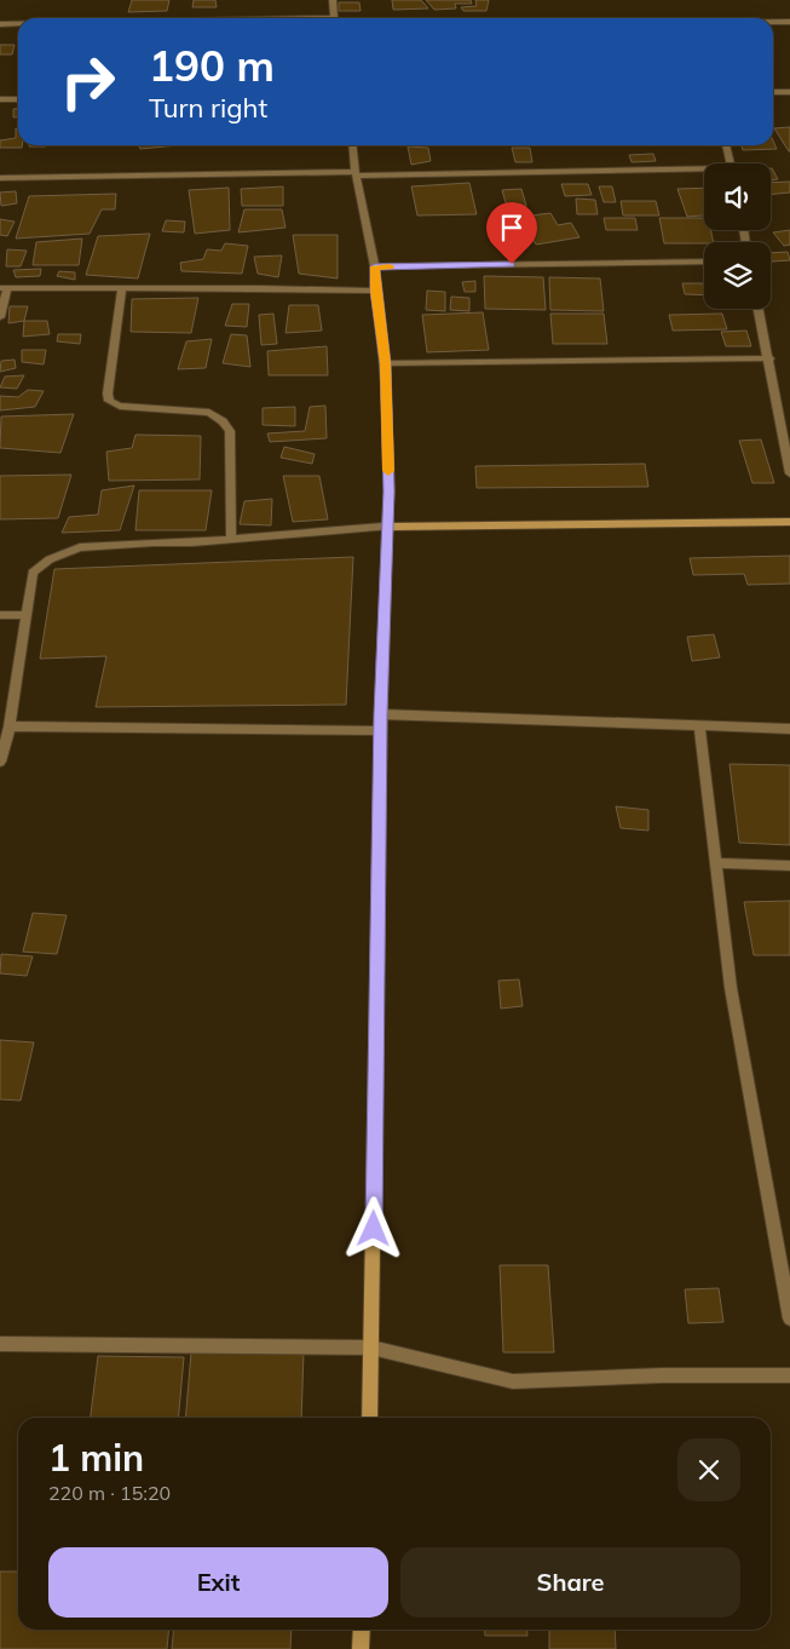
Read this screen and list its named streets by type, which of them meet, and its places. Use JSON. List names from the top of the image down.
{
  "page": {
    "turn": ["190 m", "Turn right"],
    "heading": ["1 min", "220 m · 15:20"],
    "buttons": ["Exit", "Share"]
  }
}
